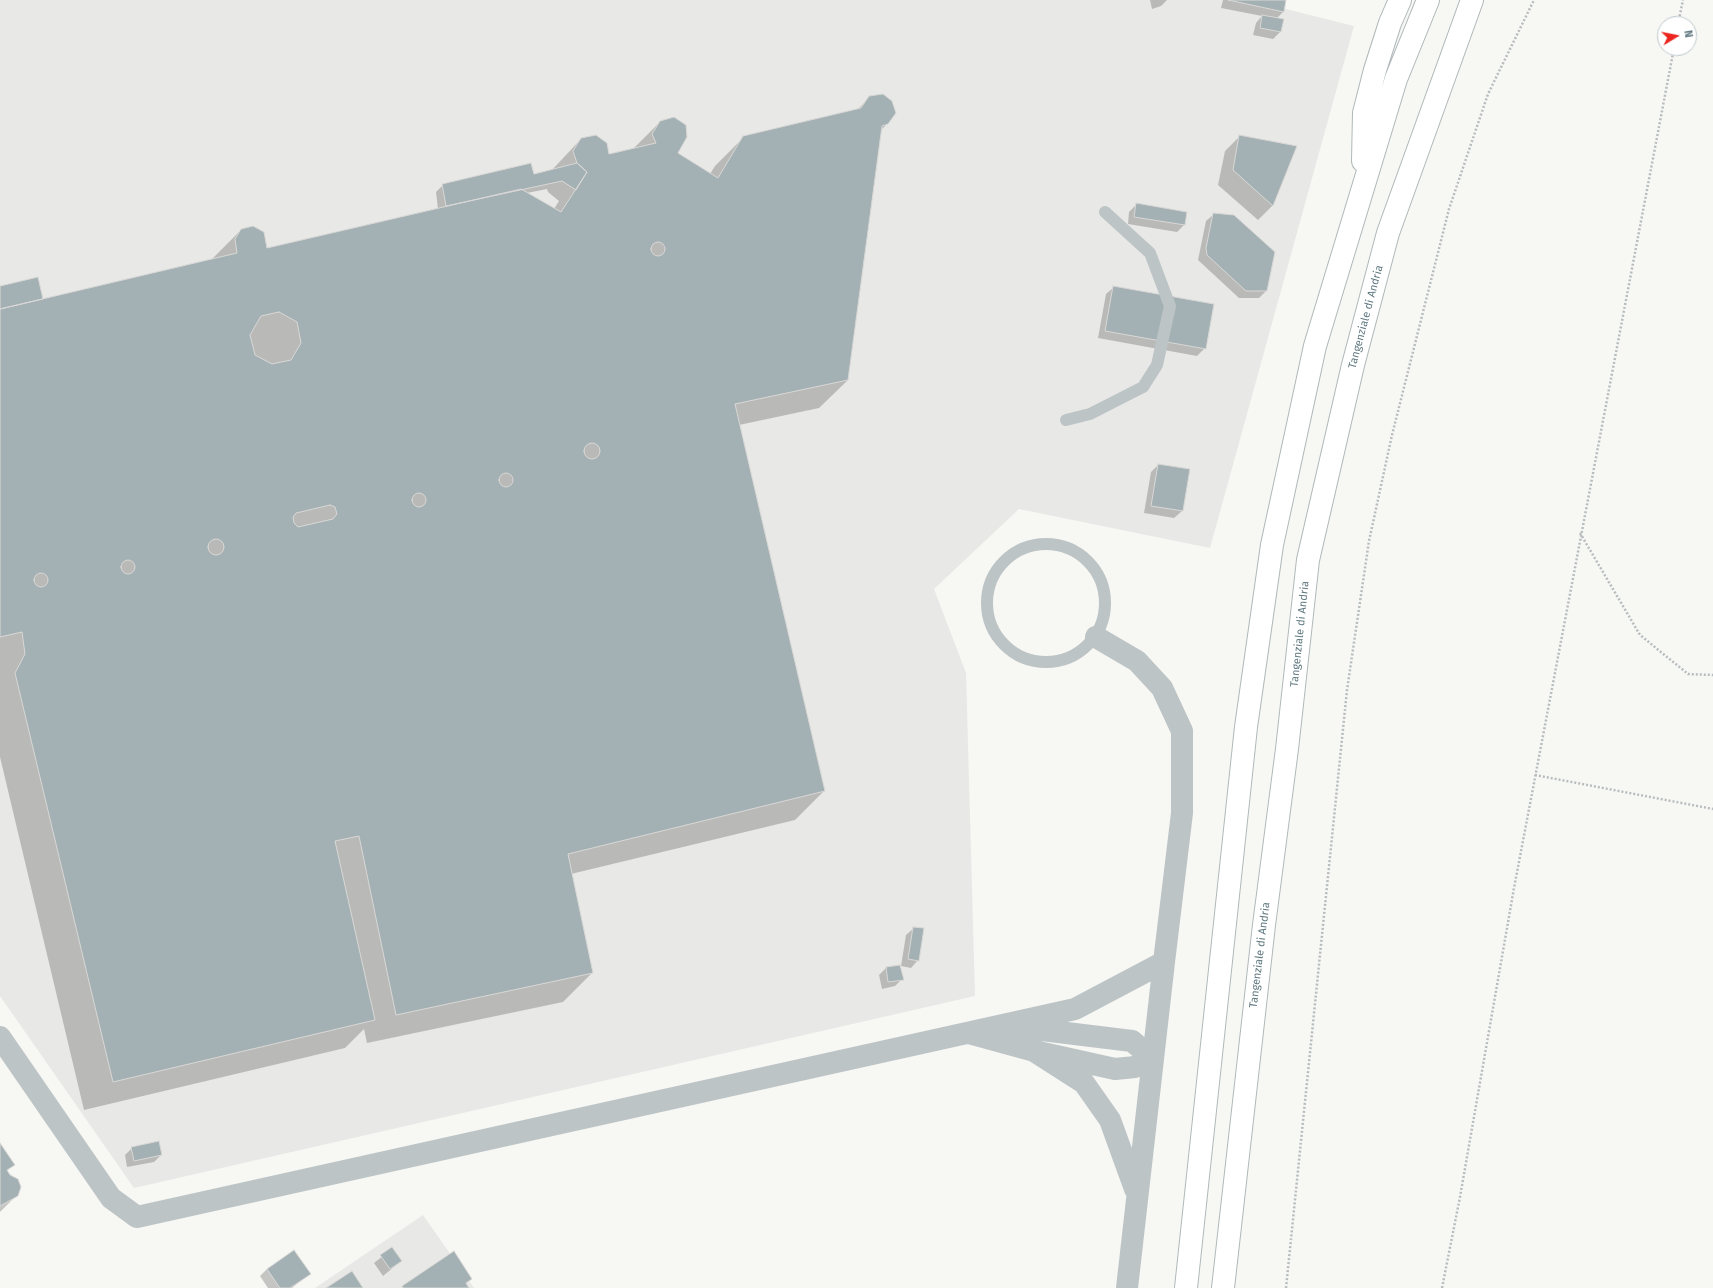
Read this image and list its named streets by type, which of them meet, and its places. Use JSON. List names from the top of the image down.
{
  "streets": {
    "main road": ["Tangenziale di Andria"]
  },
  "north": "right"
}
